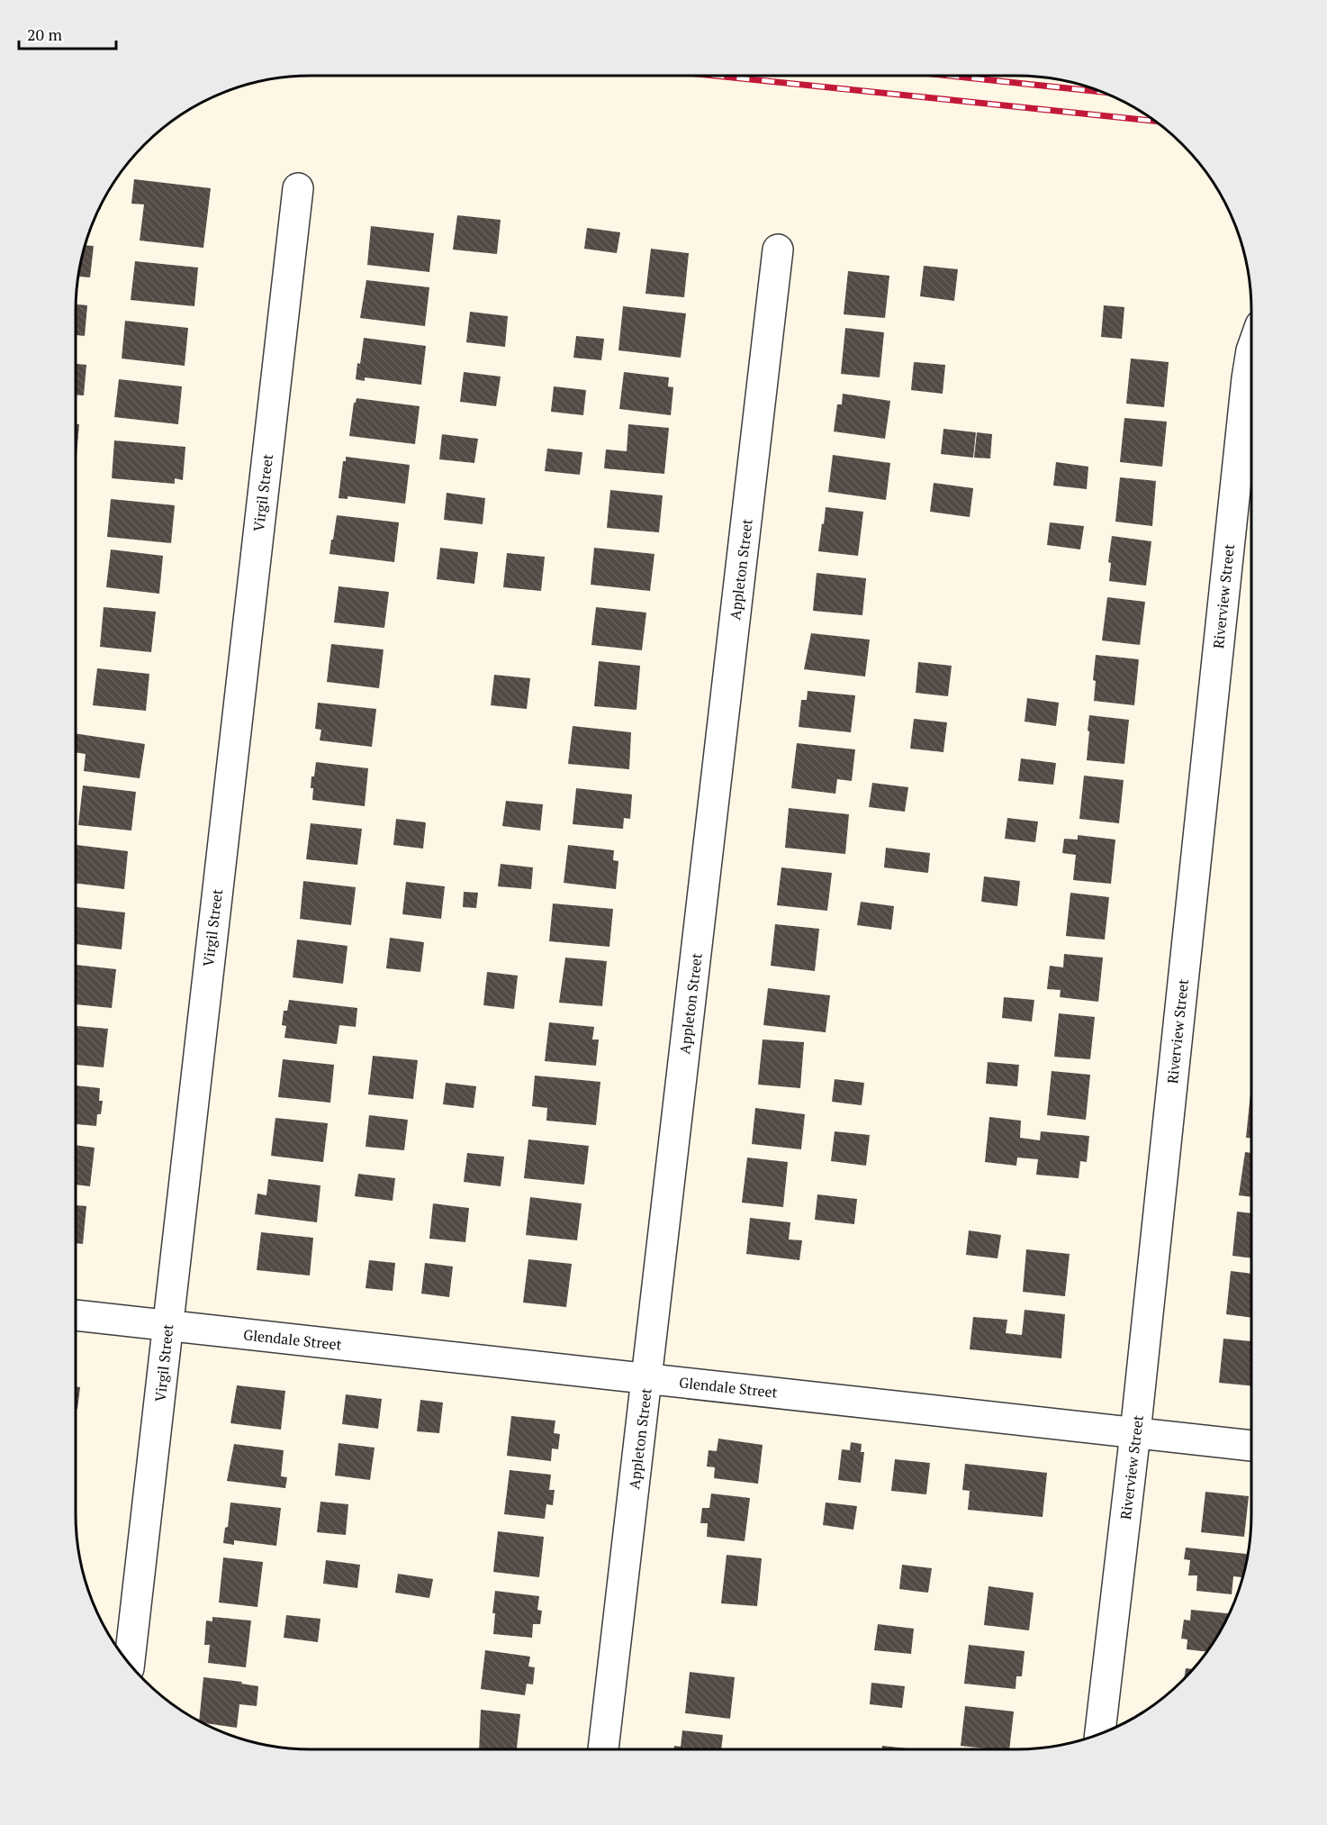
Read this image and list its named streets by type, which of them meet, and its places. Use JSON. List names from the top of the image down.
{
  "streets": {
    "street": [
      "Virgil Street",
      "Appleton Street",
      "Riverview Street",
      "Glendale Street"
    ]
  },
  "crossings": [
    ["Virgil Street", "Glendale Street"],
    ["Appleton Street", "Glendale Street"],
    ["Riverview Street", "Glendale Street"]
  ],
  "scale_bar": "20 m"
}
